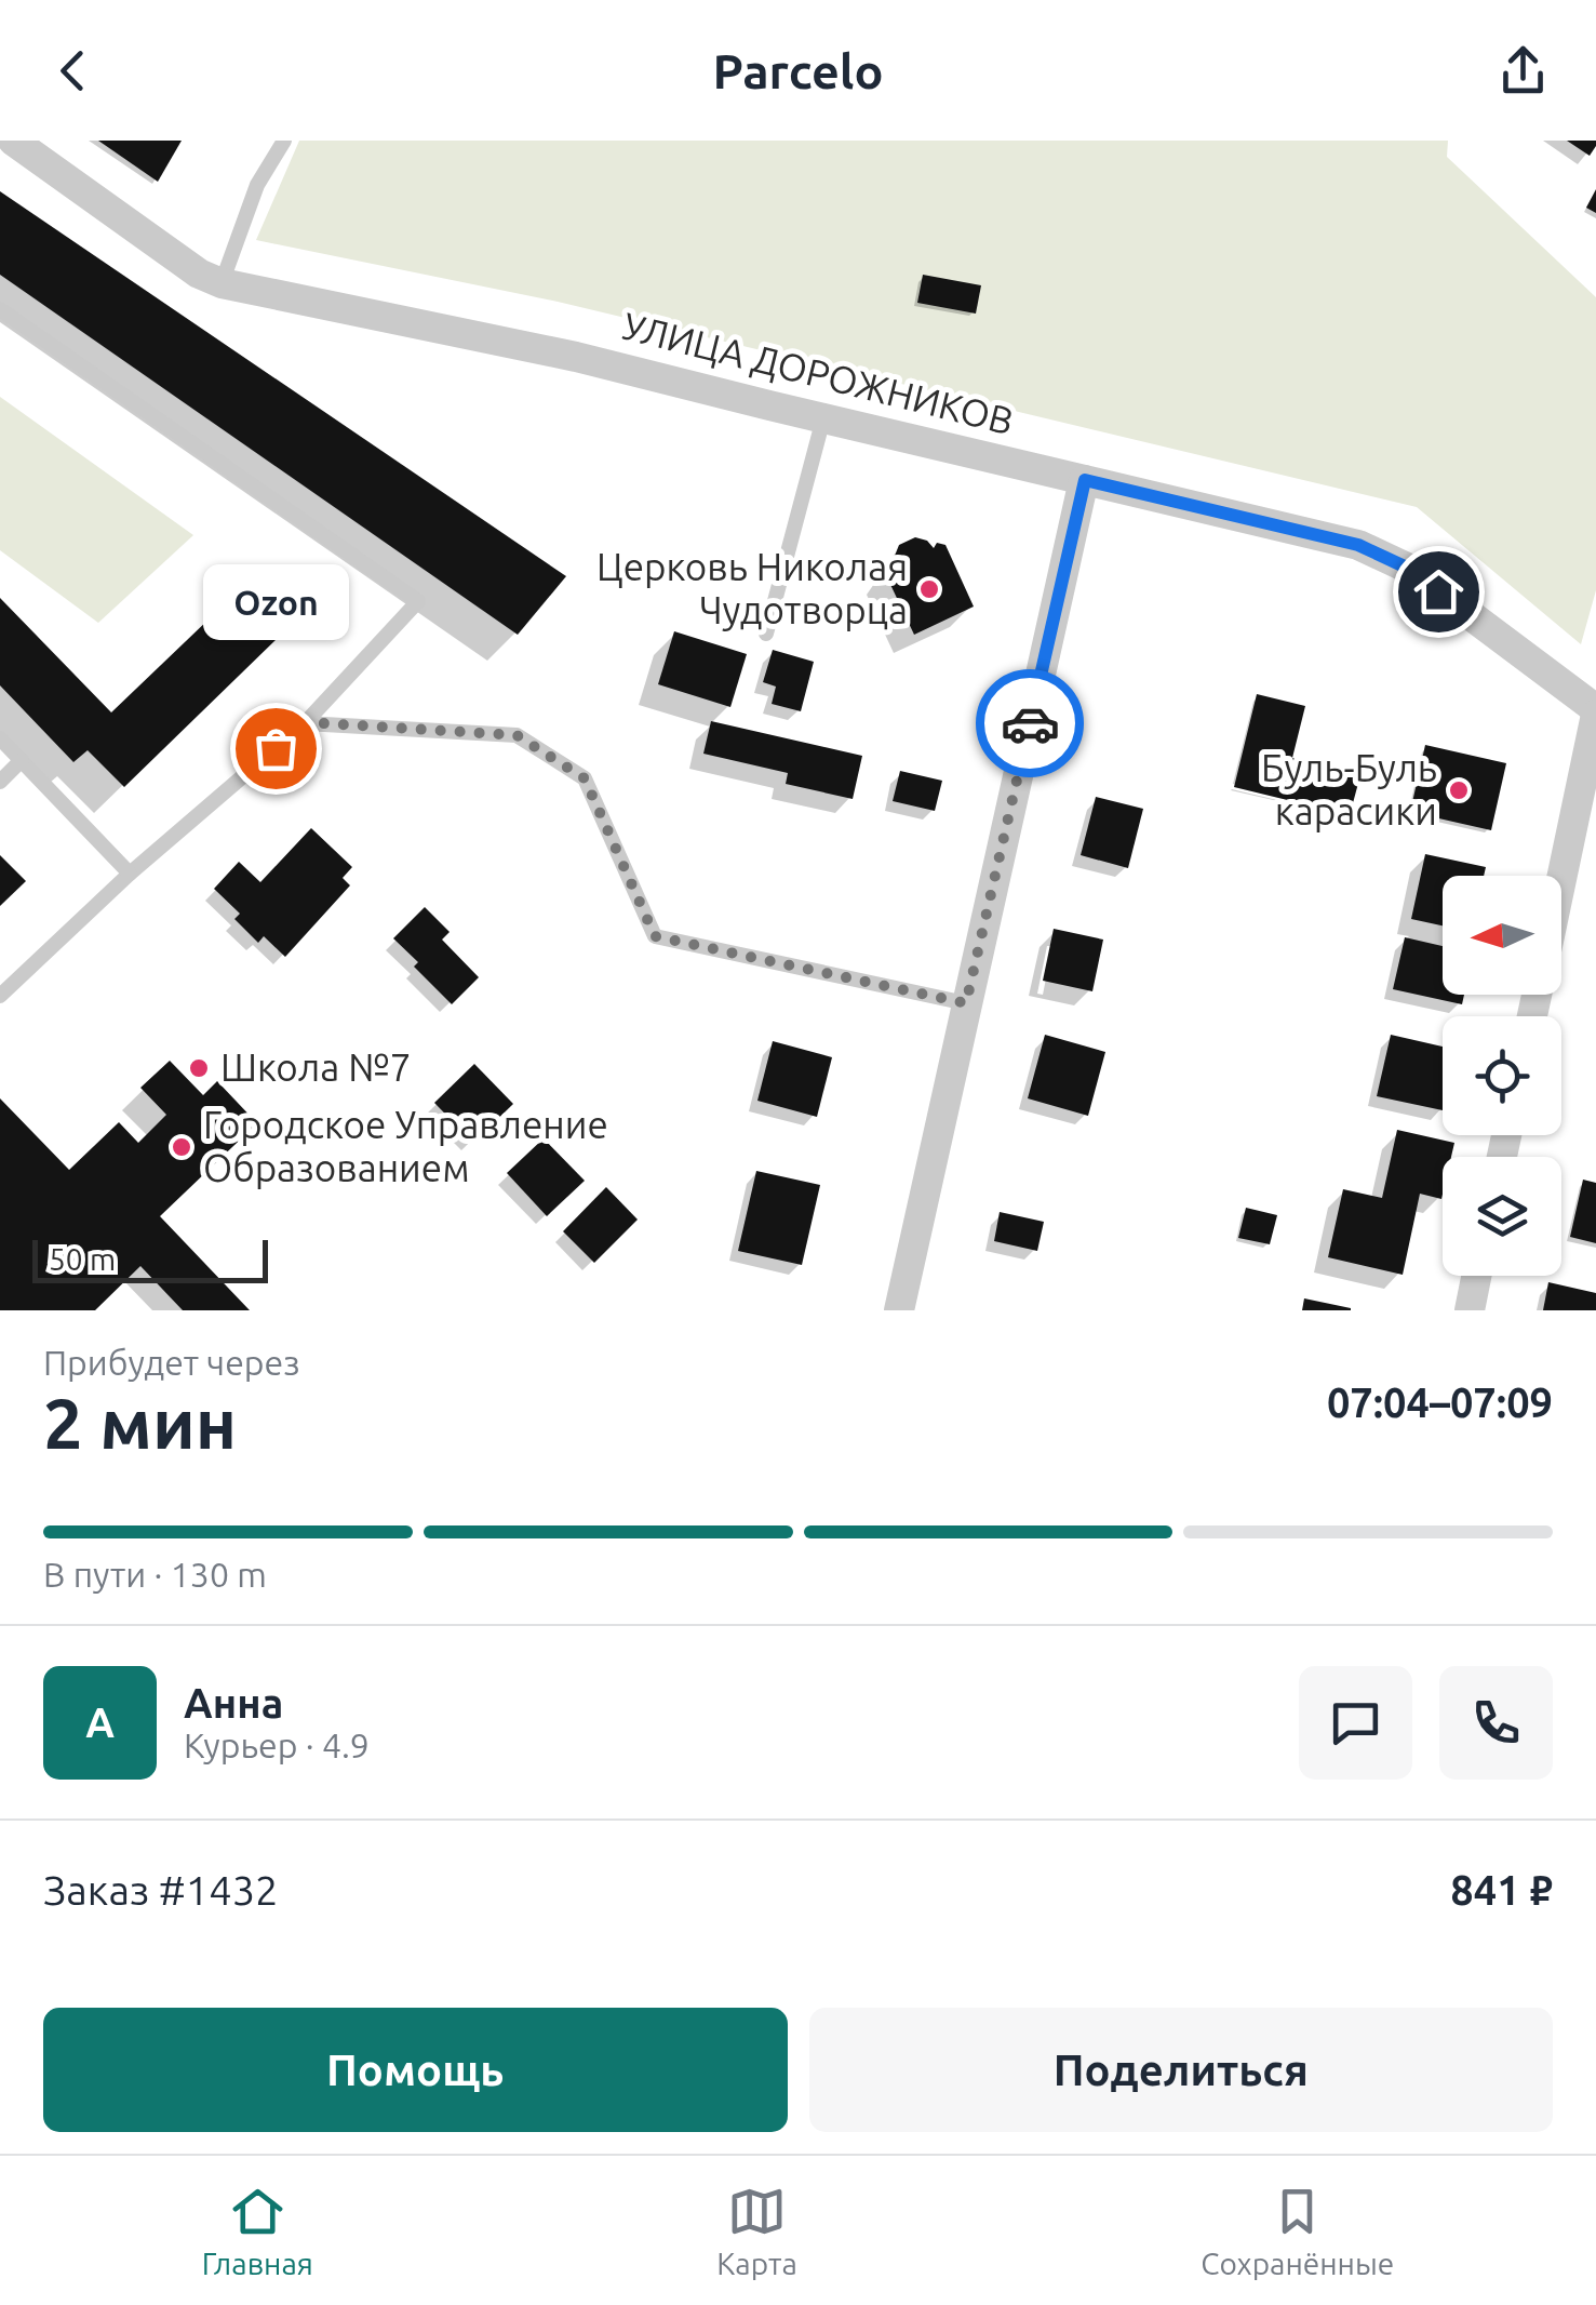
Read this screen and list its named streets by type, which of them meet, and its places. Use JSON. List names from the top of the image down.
{
  "streets": {
    "street": ["УЛИЦА ДОРОЖНИКОВ"]
  },
  "places": [
    "Церковь Николая Чудотворца",
    "Ozon",
    "Буль-Буль карасики",
    "Школа №7",
    "Городское Управление Образованием"
  ],
  "scale_bar": "50 m",
  "north": "left",
  "page": {
    "header": "Parcelo",
    "bubble": "Ozon",
    "scale": "50 m",
    "heading": ["2 мин", "Прибудет через", "07:04–07:09"],
    "panel": [
      "Анна",
      "Курьер · 4.9",
      "Заказ #1432",
      "841 ₽"
    ],
    "bar": "В пути · 130 m",
    "round": "А",
    "buttons": ["Помощь", "Поделиться"],
    "tabs": ["Главная", "Карта", "Сохранённые"]
  }
}
